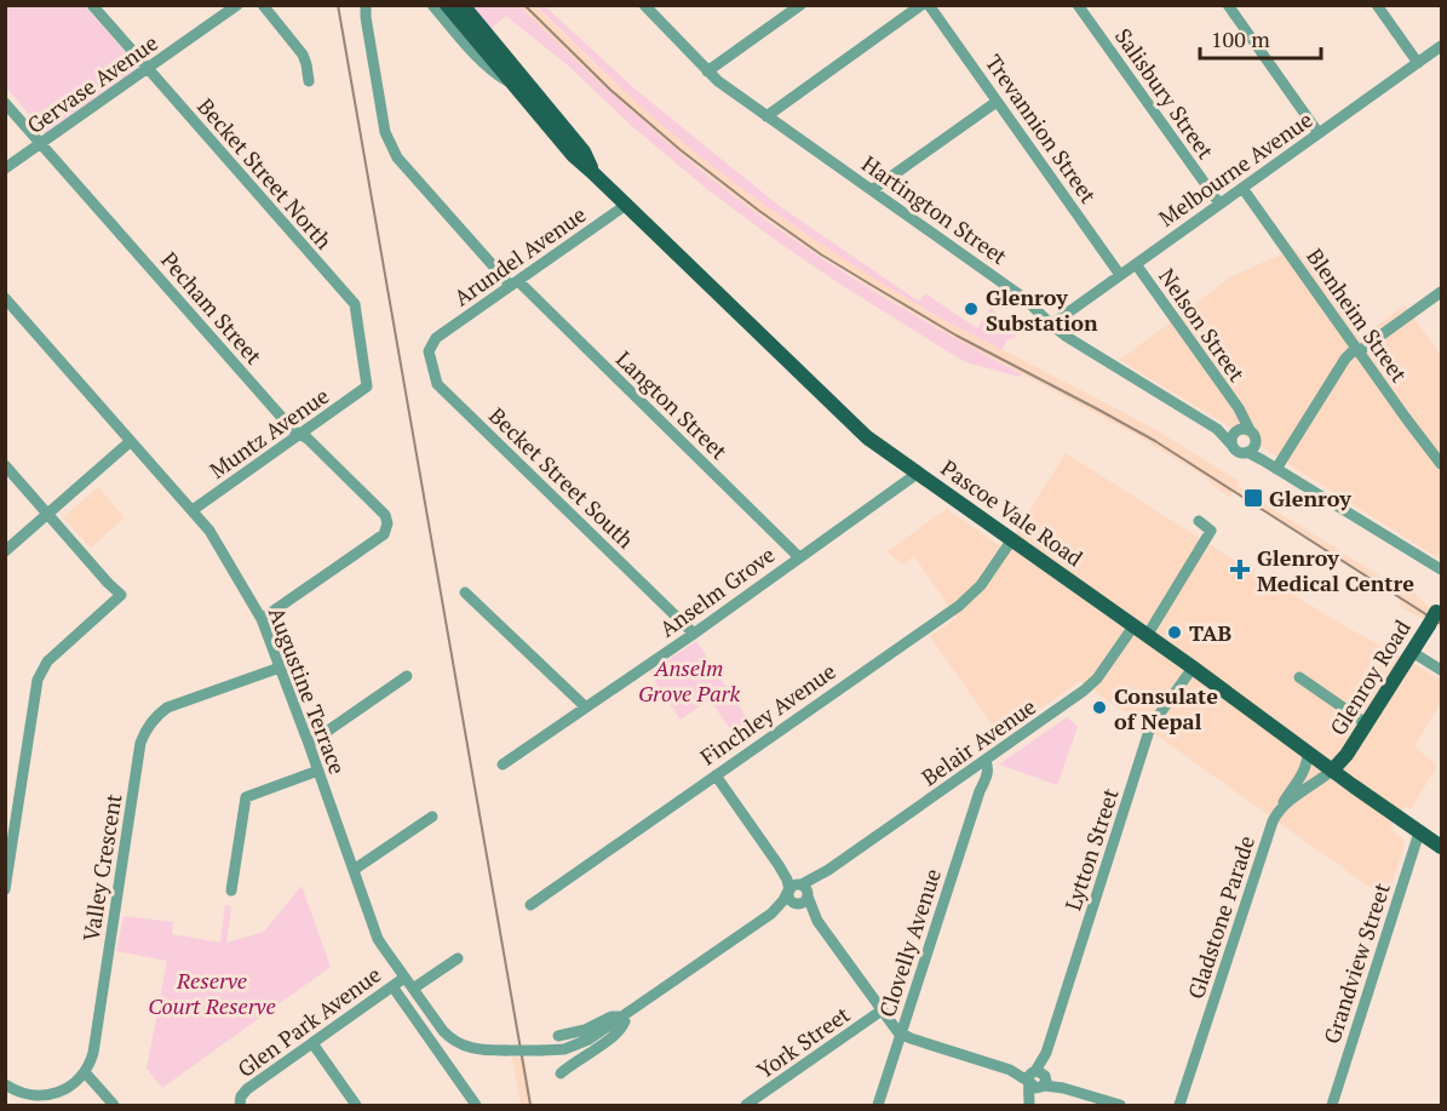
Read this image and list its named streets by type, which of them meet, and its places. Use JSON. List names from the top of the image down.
{
  "streets": {
    "main road": ["Pascoe Vale Road", "Glenroy Road"],
    "street": [
      "Gervase Avenue",
      "Salisbury Street",
      "Trevannion Street",
      "Melbourne Avenue",
      "Becket Street North",
      "Hartington Street",
      "Arundel Avenue",
      "Pecham Street",
      "Blenheim Street",
      "Nelson Street",
      "Langton Street",
      "Muntz Avenue",
      "Becket Street South",
      "Anselm Grove",
      "Augustine Terrace",
      "Finchley Avenue",
      "Belair Avenue",
      "Lytton Street",
      "Valley Crescent",
      "Gladstone Parade",
      "Clovelly Avenue",
      "Grandview Street",
      "Glen Park Avenue",
      "York Street"
    ]
  },
  "crossings": [
    ["Gervase Avenue", "Becket Street North"],
    ["Gervase Avenue", "Pecham Street"],
    ["Salisbury Street", "Melbourne Avenue"],
    ["Trevannion Street", "Melbourne Avenue"],
    ["Melbourne Avenue", "Hartington Street"],
    ["Melbourne Avenue", "Blenheim Street"],
    ["Melbourne Avenue", "Nelson Street"],
    ["Becket Street North", "Muntz Avenue"],
    ["Hartington Street", "Nelson Street"],
    ["Arundel Avenue", "Langton Street"],
    ["Arundel Avenue", "Becket Street South"],
    ["Arundel Avenue", "Pascoe Vale Road"],
    ["Pecham Street", "Muntz Avenue"],
    ["Pecham Street", "Augustine Terrace"],
    ["Langton Street", "Anselm Grove"],
    ["Muntz Avenue", "Augustine Terrace"],
    ["Becket Street South", "Anselm Grove"],
    ["Pascoe Vale Road", "Anselm Grove"],
    ["Pascoe Vale Road", "Glenroy Road"],
    ["Pascoe Vale Road", "Finchley Avenue"],
    ["Pascoe Vale Road", "Belair Avenue"],
    ["Pascoe Vale Road", "Lytton Street"],
    ["Pascoe Vale Road", "Gladstone Parade"],
    ["Pascoe Vale Road", "Grandview Street"],
    ["Augustine Terrace", "Valley Crescent"],
    ["Augustine Terrace", "Glen Park Avenue"],
    ["Belair Avenue", "Clovelly Avenue"]
  ],
  "parks": ["Anselm Grove Park", "Reserve Court Reserve"],
  "places": {
    "other": ["Glenroy Substation", "TAB", "Consulate of Nepal"],
    "transit": ["Glenroy"],
    "health": ["Glenroy Medical Centre"]
  },
  "scale_bar": "100 m"
}
